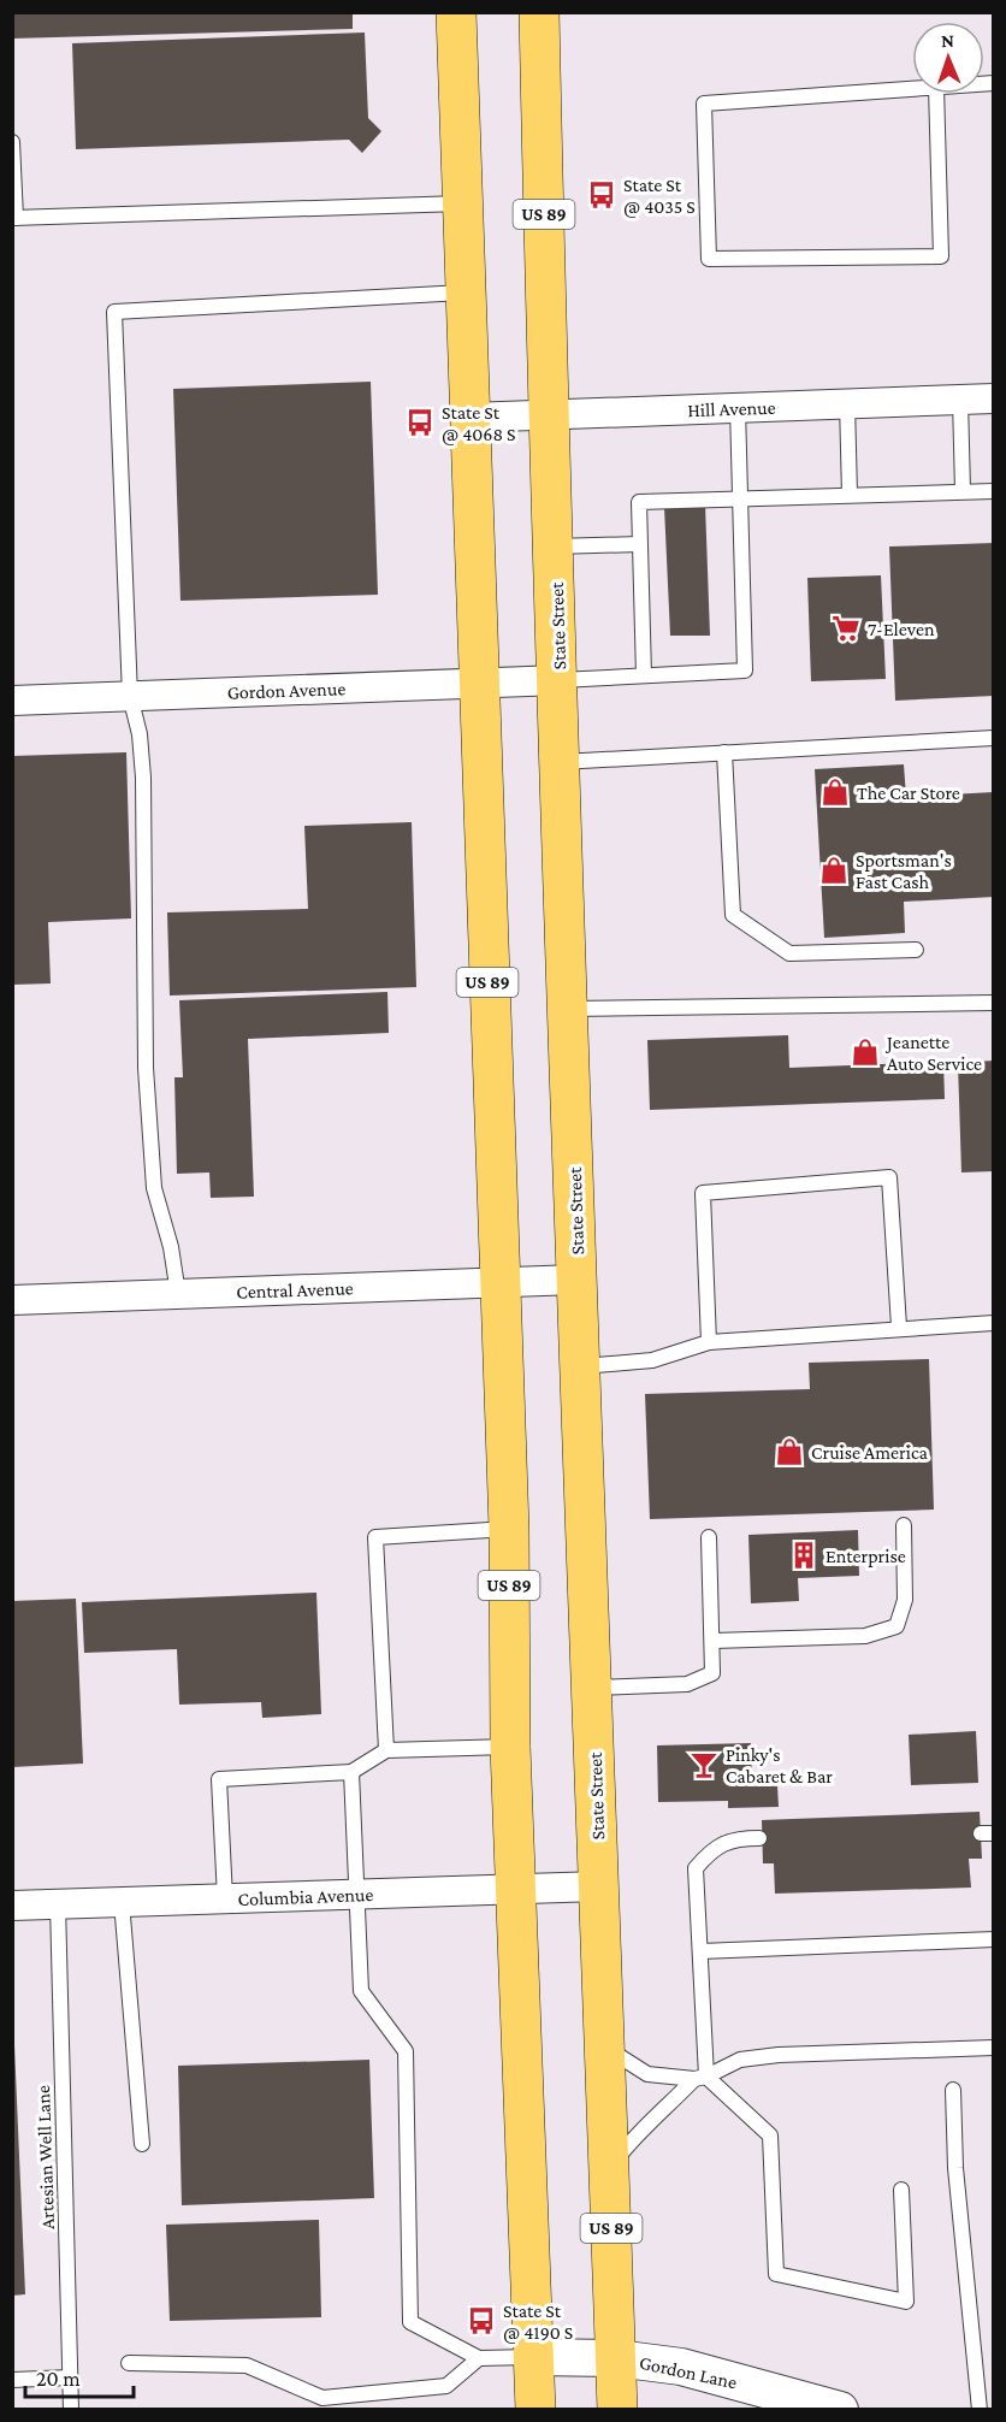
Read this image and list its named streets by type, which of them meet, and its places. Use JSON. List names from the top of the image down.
{
  "streets": {
    "main road": ["US 89", "State Street"],
    "street": [
      "Hill Avenue",
      "Gordon Avenue",
      "Central Avenue",
      "Columbia Avenue",
      "Gordon Lane"
    ],
    "lane": ["Artesian Well Lane"]
  },
  "crossings": [
    ["US 89", "Hill Avenue"],
    ["US 89", "Gordon Avenue"],
    ["US 89", "Central Avenue"],
    ["US 89", "Columbia Avenue"],
    ["US 89", "Gordon Lane"],
    ["Hill Avenue", "State Street"],
    ["State Street", "Gordon Avenue"],
    ["State Street", "Central Avenue"],
    ["State Street", "Columbia Avenue"],
    ["State Street", "Gordon Lane"],
    ["Columbia Avenue", "Artesian Well Lane"]
  ],
  "places": {
    "bus stop": ["State St @ 4035 S", "State St @ 4068 S", "State St @ 4190 S"],
    "supermarket": ["7-Eleven"],
    "shop": [
      "The Car Store",
      "Sportsman's Fast Cash",
      "Jeanette Auto Service",
      "Cruise America"
    ],
    "building": ["Enterprise"],
    "bar": ["Pinky's Cabaret & Bar"]
  },
  "scale_bar": "20 m",
  "north": "top"
}
